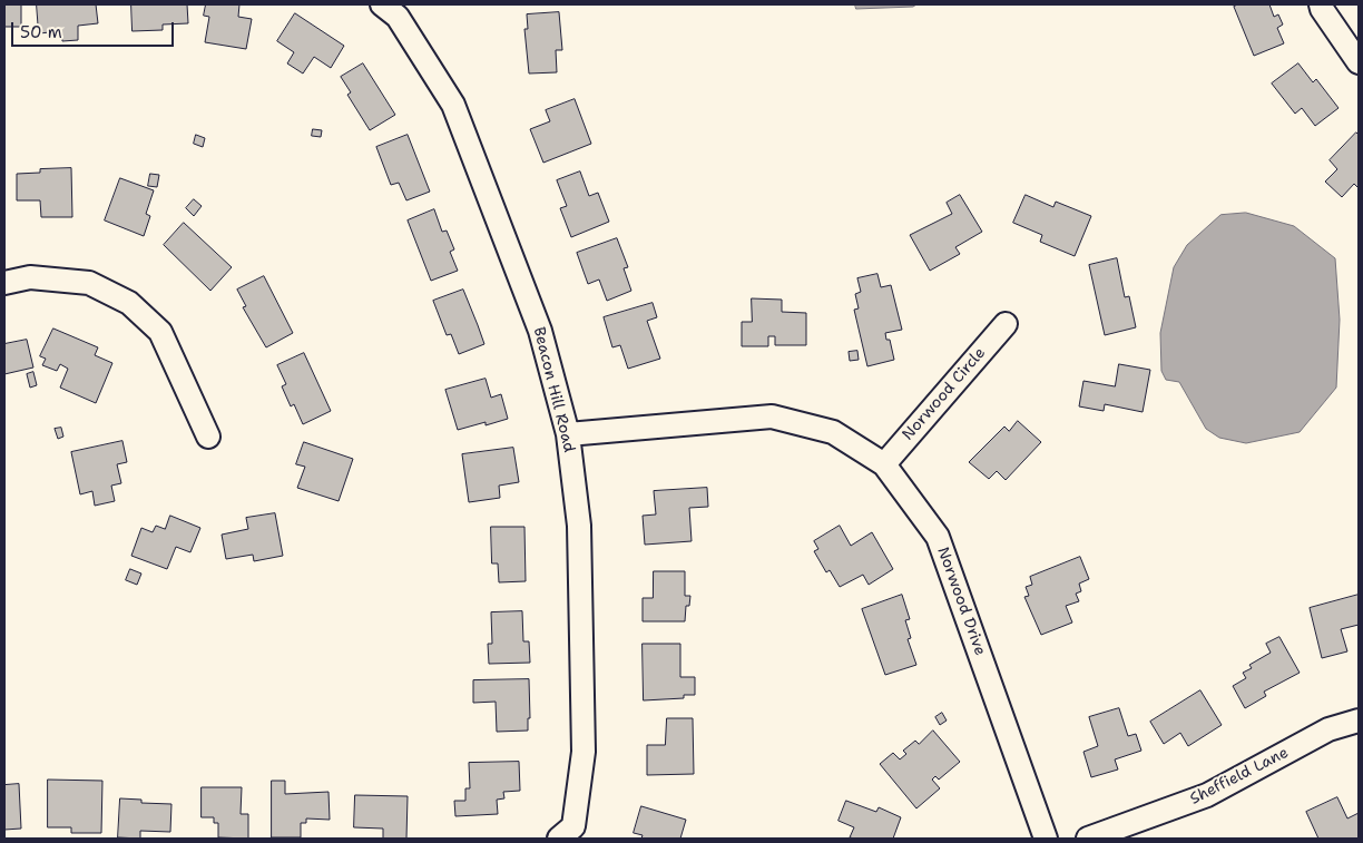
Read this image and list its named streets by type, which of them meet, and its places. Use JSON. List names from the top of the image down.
{
  "streets": {
    "street": [
      "Beacon Hill Road",
      "Norwood Circle",
      "Norwood Drive",
      "Sheffield Lane"
    ]
  },
  "crossings": [
    ["Beacon Hill Road", "Norwood Drive"],
    ["Norwood Circle", "Norwood Drive"]
  ],
  "scale_bar": "50 m"
}
